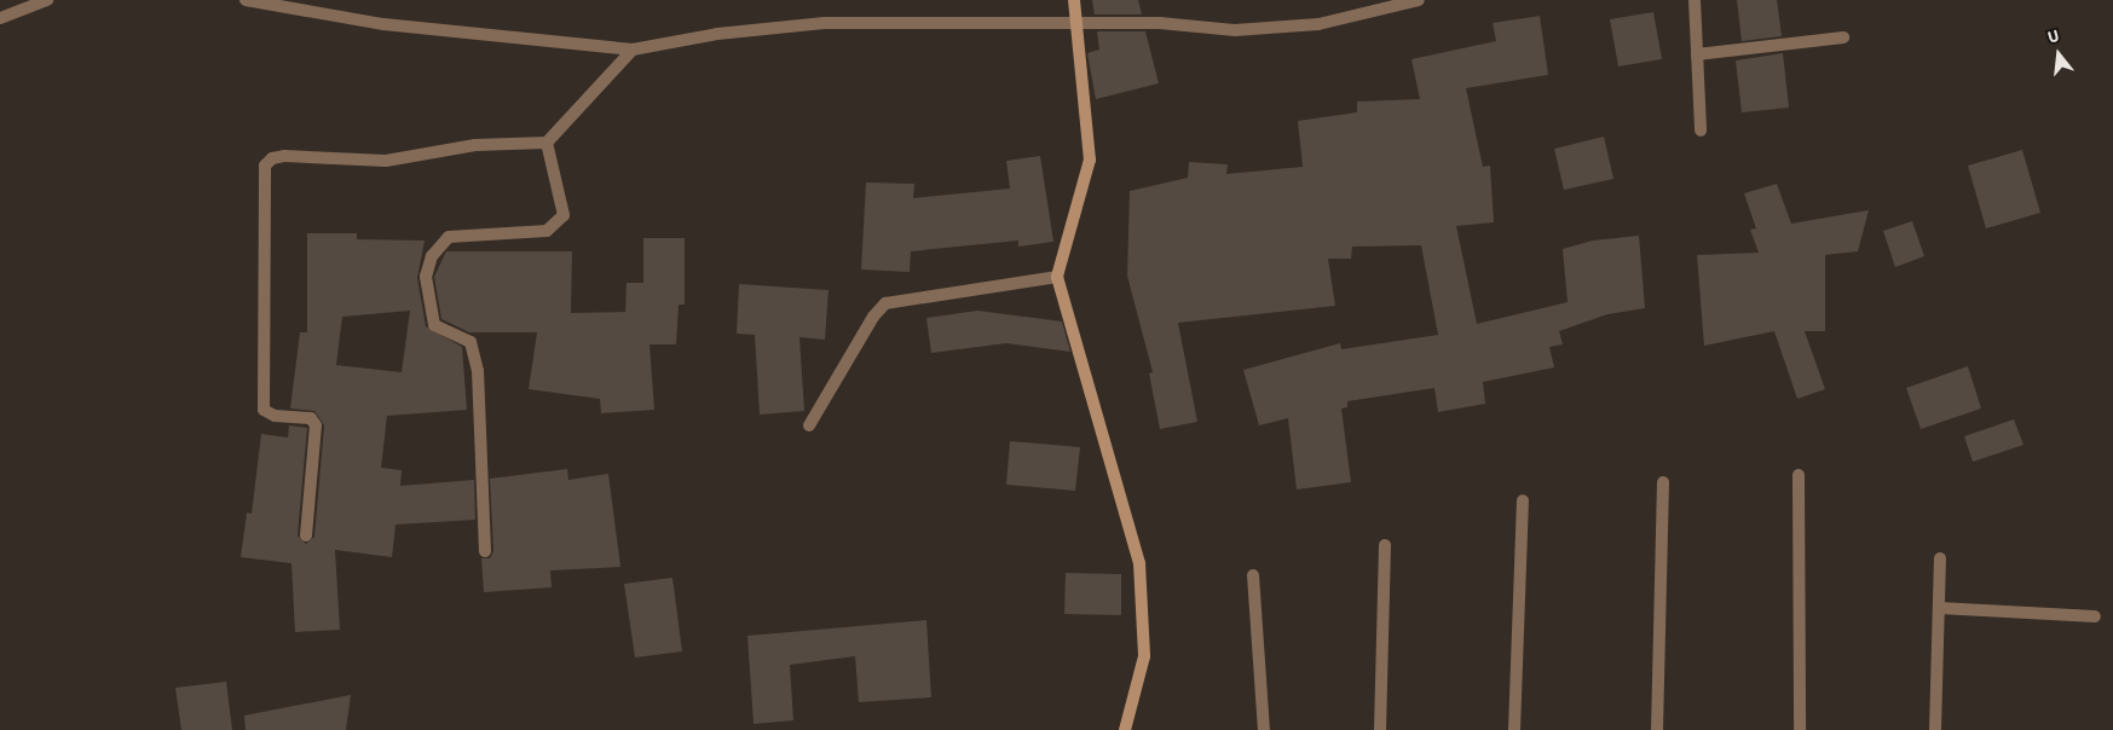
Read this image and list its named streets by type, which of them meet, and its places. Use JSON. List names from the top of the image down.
{
  "north": "top"
}
